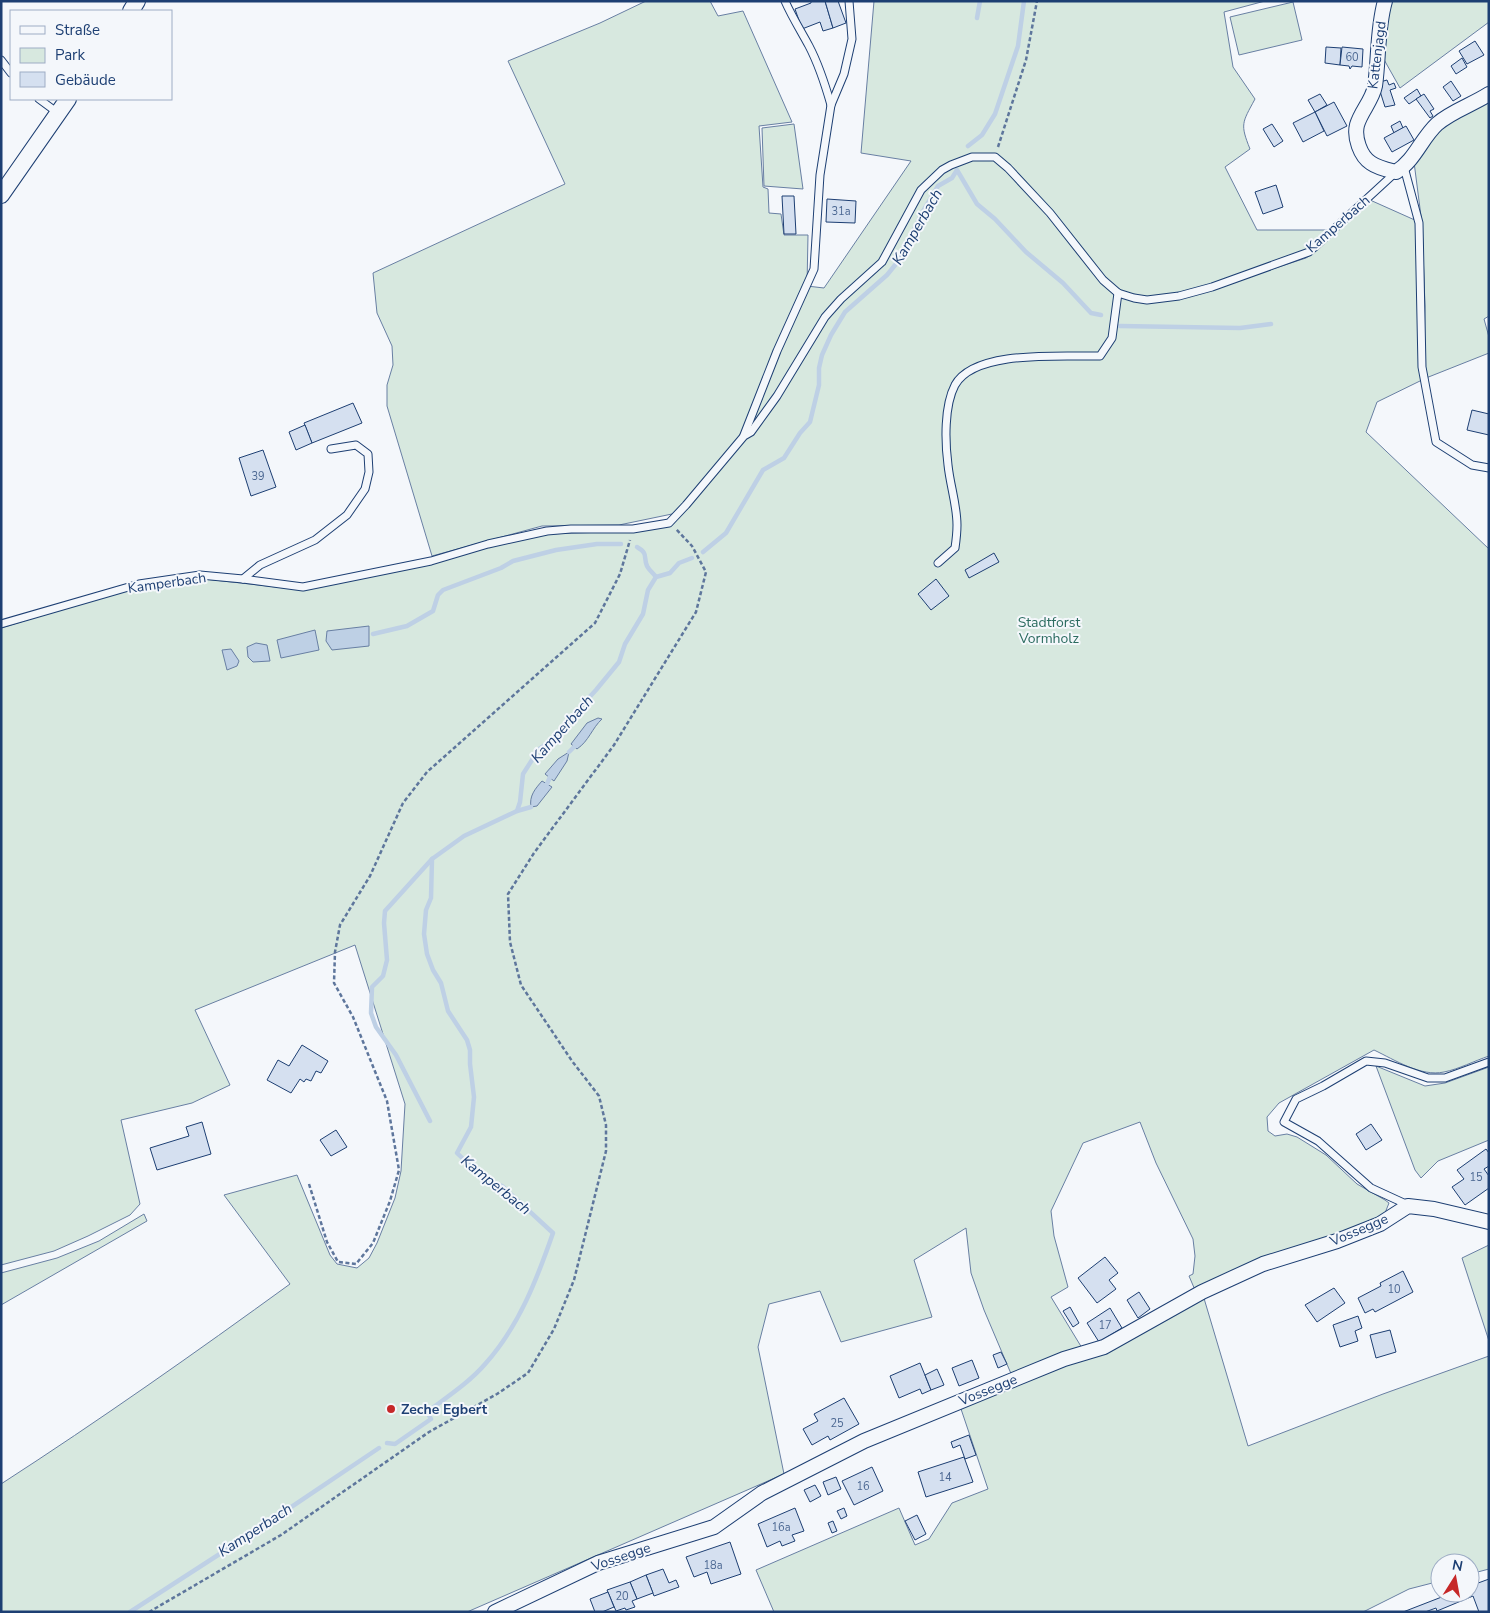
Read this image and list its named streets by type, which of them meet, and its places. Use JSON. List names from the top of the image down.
{
  "streets": {
    "street": ["Kattenjagd", "Kamperbach", "Vossegge"]
  },
  "crossings": [
    ["Kattenjagd", "Kamperbach"]
  ],
  "water": ["Kamperbach"],
  "parks": ["Stadtforst Vormholz"],
  "places": ["Zeche Egbert"],
  "house_numbers": [
    "60",
    "31a",
    "39",
    "15",
    "10",
    "17",
    "25",
    "14",
    "16",
    "16a",
    "18a",
    "20"
  ],
  "legend": ["Straße", "Park", "Gebäude"],
  "north": "top"
}
